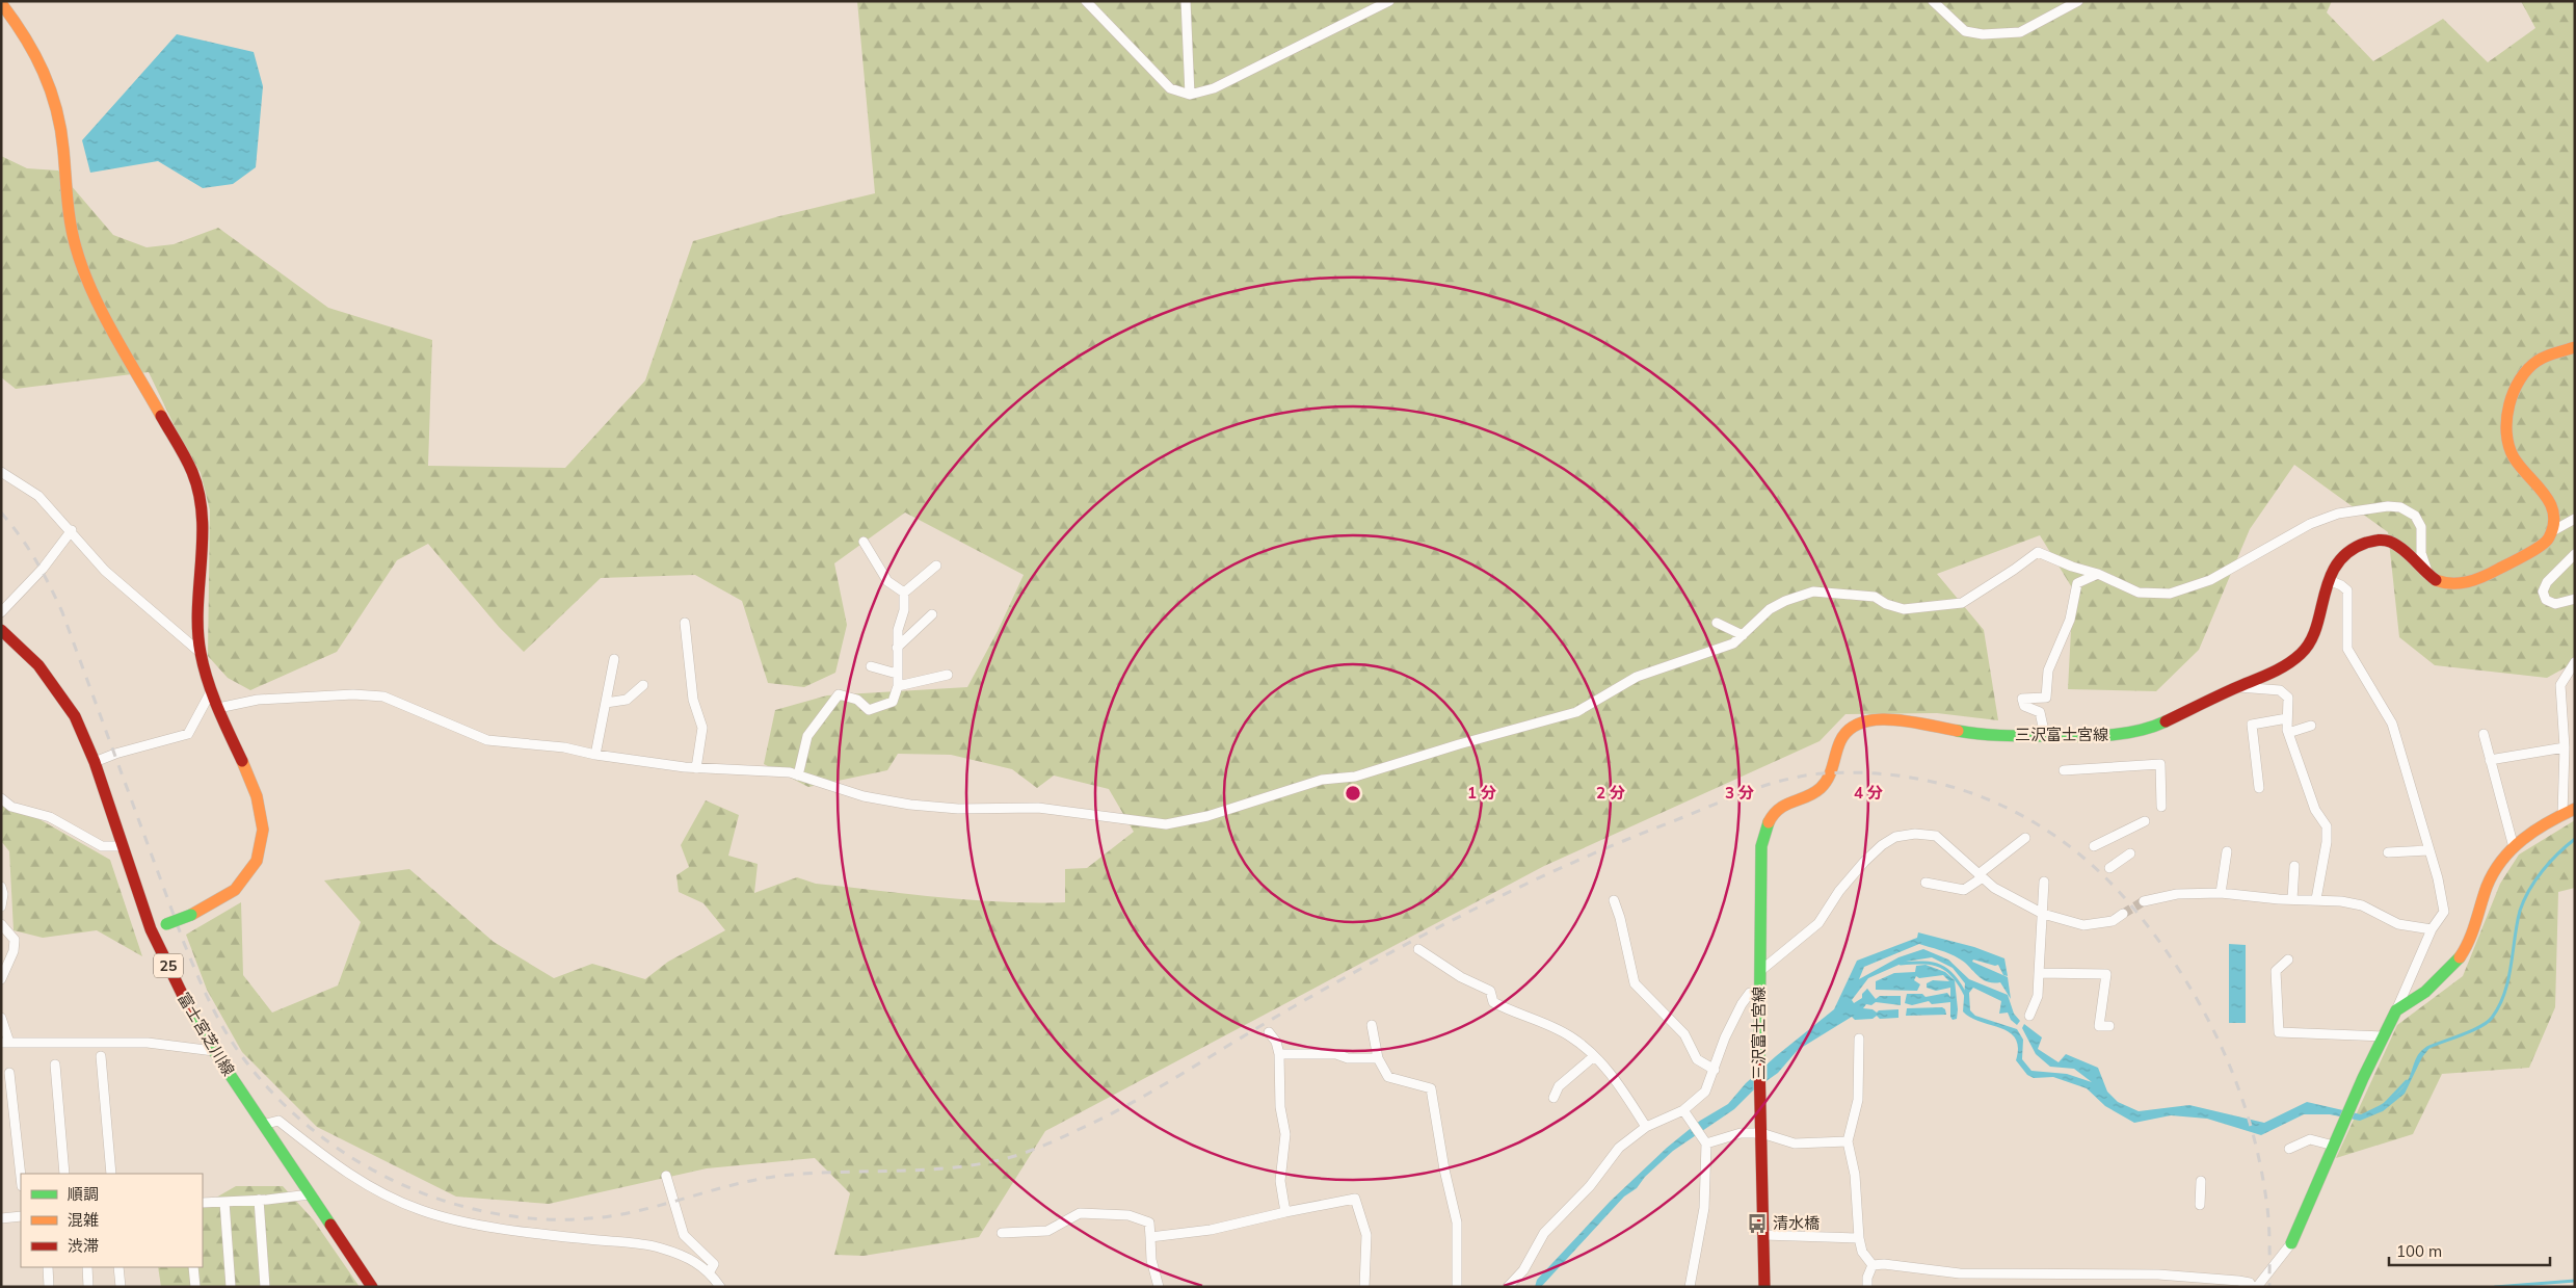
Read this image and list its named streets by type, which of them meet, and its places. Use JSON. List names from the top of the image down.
{
  "streets": {
    "main road": ["三沢富士宮線", "25", "富士宮芝川線"]
  },
  "places": {
    "bus stop": ["清水橋"]
  },
  "legend": ["順調", "混雑", "渋滞"],
  "scale_bar": "100 m",
  "rings": [
    "1 分",
    "2 分",
    "3 分",
    "4 分"
  ]
}
